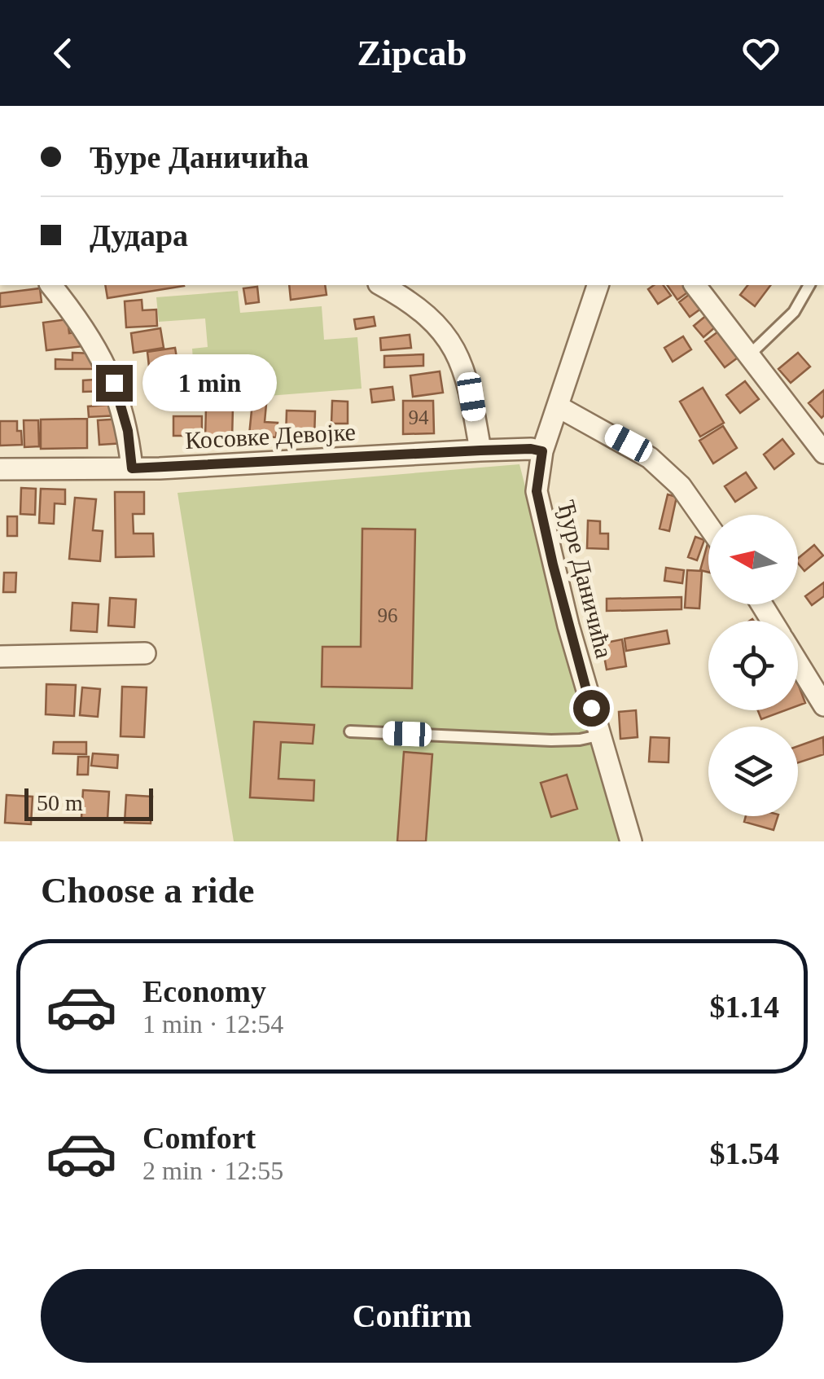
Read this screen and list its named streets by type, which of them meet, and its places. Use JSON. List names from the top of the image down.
{
  "streets": {
    "street": ["Косовке Девојке", "Ђуре Даничића"]
  },
  "crossings": [
    ["Косовке Девојке", "Ђуре Даничића"]
  ],
  "house_numbers": ["94", "96"],
  "scale_bar": "50 m",
  "north": "left",
  "page": {
    "header": "Zipcab",
    "banner": ["Ђуре Даничића", "Дудара"],
    "bubble": "1 min",
    "scale": "50 m",
    "heading": "Choose a ride",
    "list": [
      {
        "name": "Economy",
        "note": "1 min · 12:54",
        "value": "$1.14"
      },
      {
        "name": "Comfort",
        "note": "2 min · 12:55",
        "value": "$1.54"
      }
    ],
    "buttons": "Confirm"
  }
}
